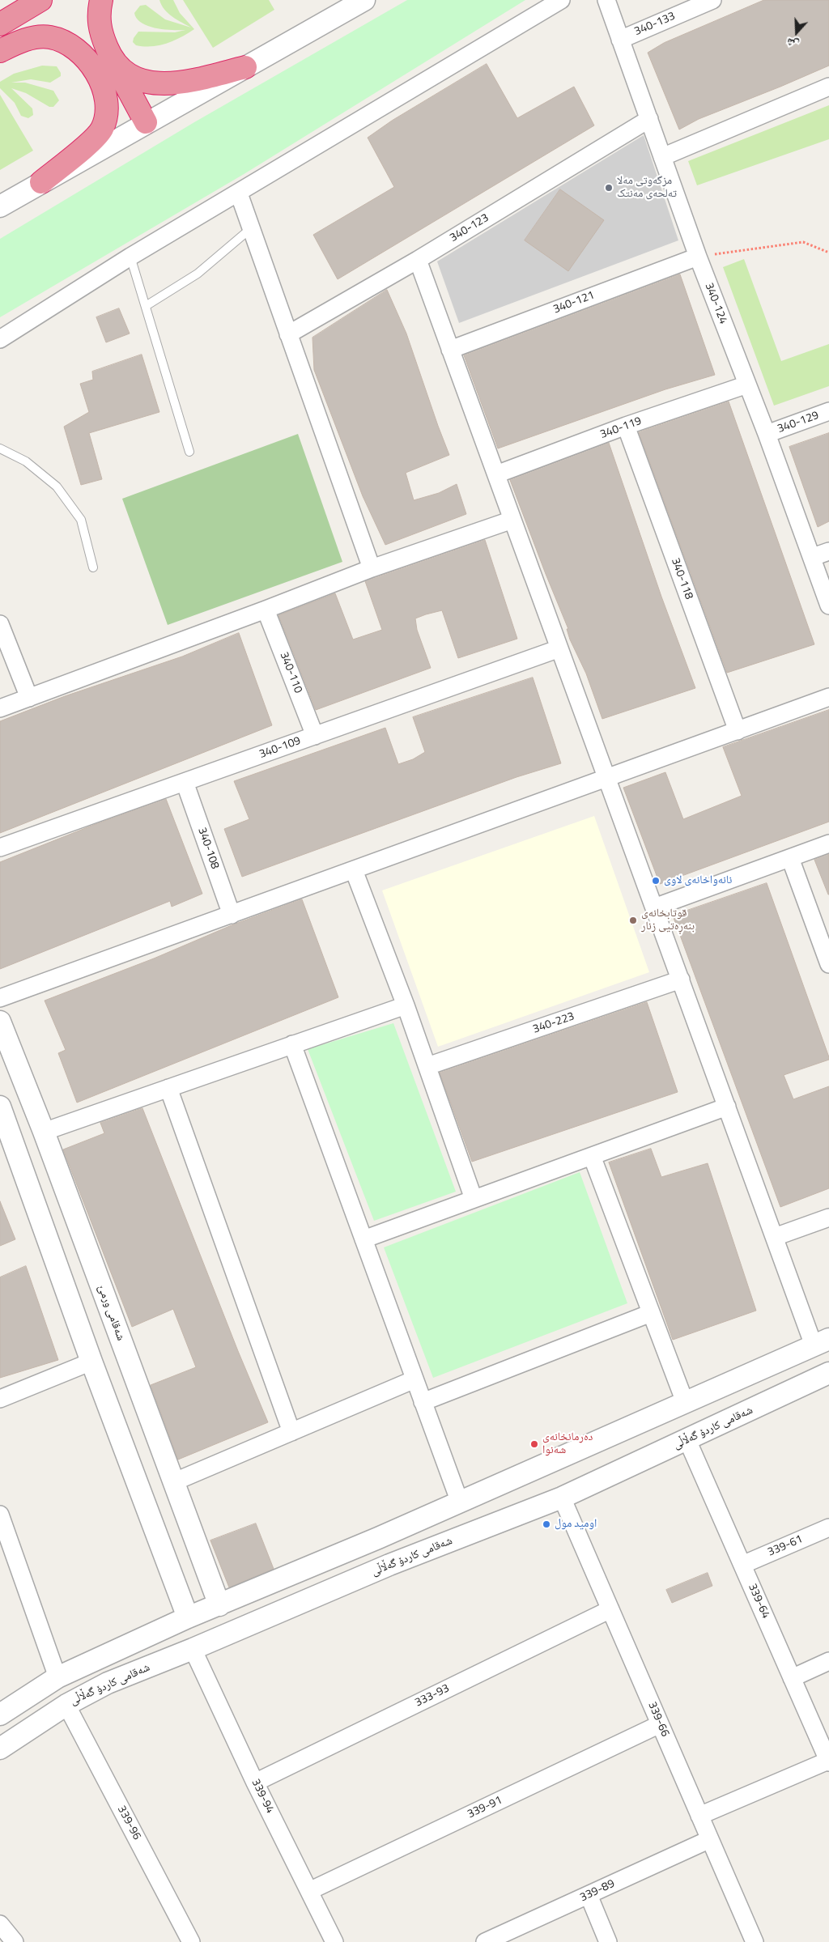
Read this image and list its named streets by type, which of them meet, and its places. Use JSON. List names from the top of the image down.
{
  "streets": {
    "street": [
      "340-133",
      "340-123",
      "340-121",
      "340-124",
      "340-129",
      "340-119",
      "340-118",
      "340-110",
      "340-109",
      "340-108",
      "340-223",
      "شەقامی ورمێ",
      "شەقامی کاردۆ گەڵاڵی",
      "339-61",
      "339-64",
      "333-93",
      "339-66",
      "339-94",
      "339-91",
      "339-96",
      "339-89"
    ]
  },
  "crossings": [
    ["340-133", "340-124"],
    ["340-123", "340-124"],
    ["340-121", "340-124"],
    ["340-124", "340-129"],
    ["340-124", "340-119"],
    ["340-119", "340-118"],
    ["340-110", "340-109"],
    ["340-109", "340-108"],
    ["شەقامی کاردۆ گەڵاڵی", "339-64"],
    ["شەقامی کاردۆ گەڵاڵی", "339-66"],
    ["شەقامی کاردۆ گەڵاڵی", "339-94"],
    ["شەقامی کاردۆ گەڵاڵی", "339-96"],
    ["339-61", "339-64"],
    ["333-93", "339-66"],
    ["333-93", "339-94"],
    ["339-66", "339-91"],
    ["339-66", "339-89"],
    ["339-94", "339-91"]
  ],
  "places": [
    "مزگەوتی مەلا تەلحەی مەنتک",
    "نانەواخانەی لاوی",
    "قوتابخانەی بنەڕەتیی زنار",
    "دەرمانخانەی شەنوا",
    "اوميد مول"
  ],
  "north": "bottom"
}
